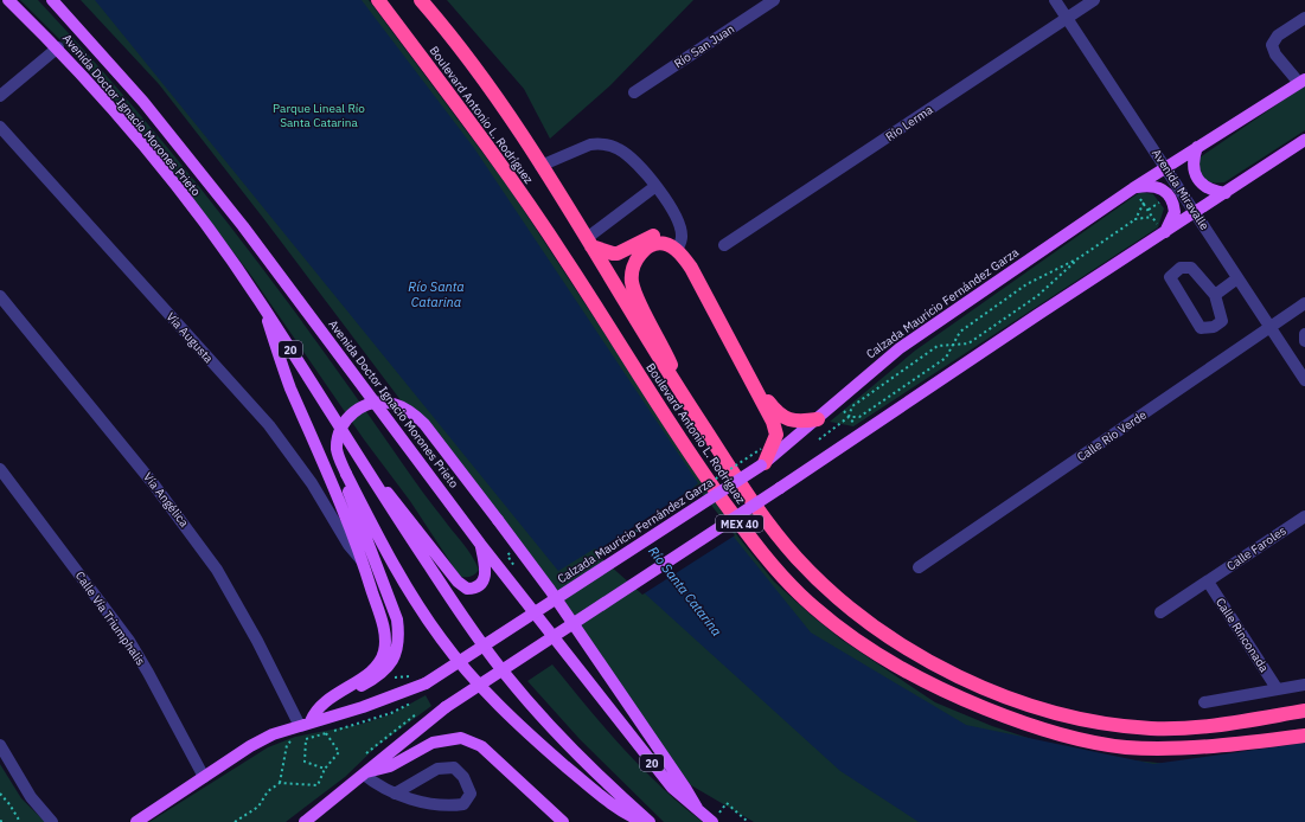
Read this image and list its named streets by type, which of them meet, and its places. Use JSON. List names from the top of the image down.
{
  "streets": {
    "highway": ["Boulevard Antonio L. Rodríguez", "MEX 40"],
    "main road": ["Avenida Doctor Ignacio Morones Prieto", "Calzada Mauricio Fernández Garza", "20"],
    "street": [
      "Río San Juan",
      "Río Lerma",
      "Avenida Miravalle",
      "Vía Augusta",
      "Calle Río Verde",
      "Vía Angélica",
      "Calle Faroles",
      "Calle Vía Triumphalis",
      "Calle Rinconada"
    ]
  },
  "crossings": [
    ["Río Lerma", "Avenida Miravalle"],
    ["Avenida Miravalle", "Calzada Mauricio Fernández Garza"],
    ["Avenida Miravalle", "Calle Río Verde"],
    ["Calzada Mauricio Fernández Garza", "Vía Angélica"],
    ["Calzada Mauricio Fernández Garza", "Calle Vía Triumphalis"],
    ["Calle Faroles", "Calle Rinconada"]
  ],
  "water": ["Río Santa Catarina"],
  "parks": ["Parque Lineal Río Santa Catarina"]
}
